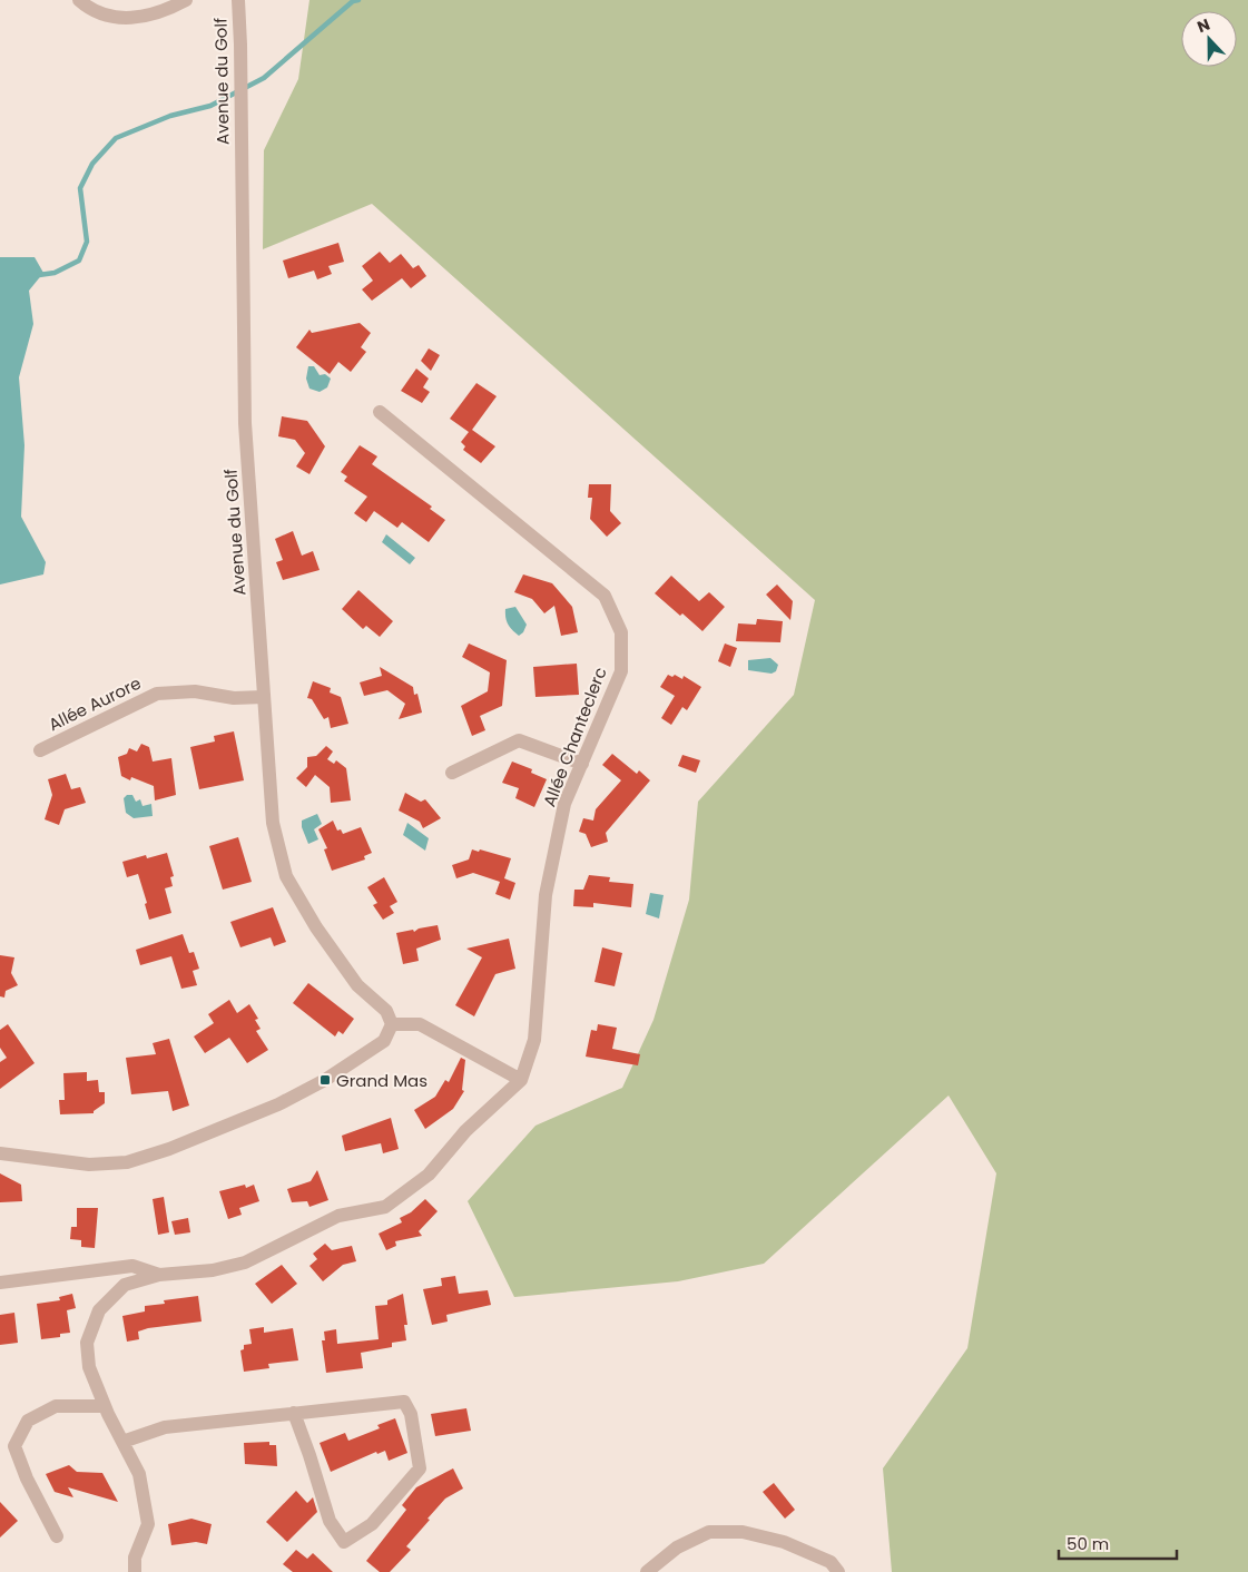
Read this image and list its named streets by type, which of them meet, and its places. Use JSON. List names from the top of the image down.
{
  "streets": {
    "street": ["Avenue du Golf", "Allée Aurore", "Allée Chanteclerc"]
  },
  "crossings": [
    ["Avenue du Golf", "Allée Aurore"]
  ],
  "places": {
    "transit": ["Grand Mas"]
  },
  "scale_bar": "50 m",
  "north": "top"
}
